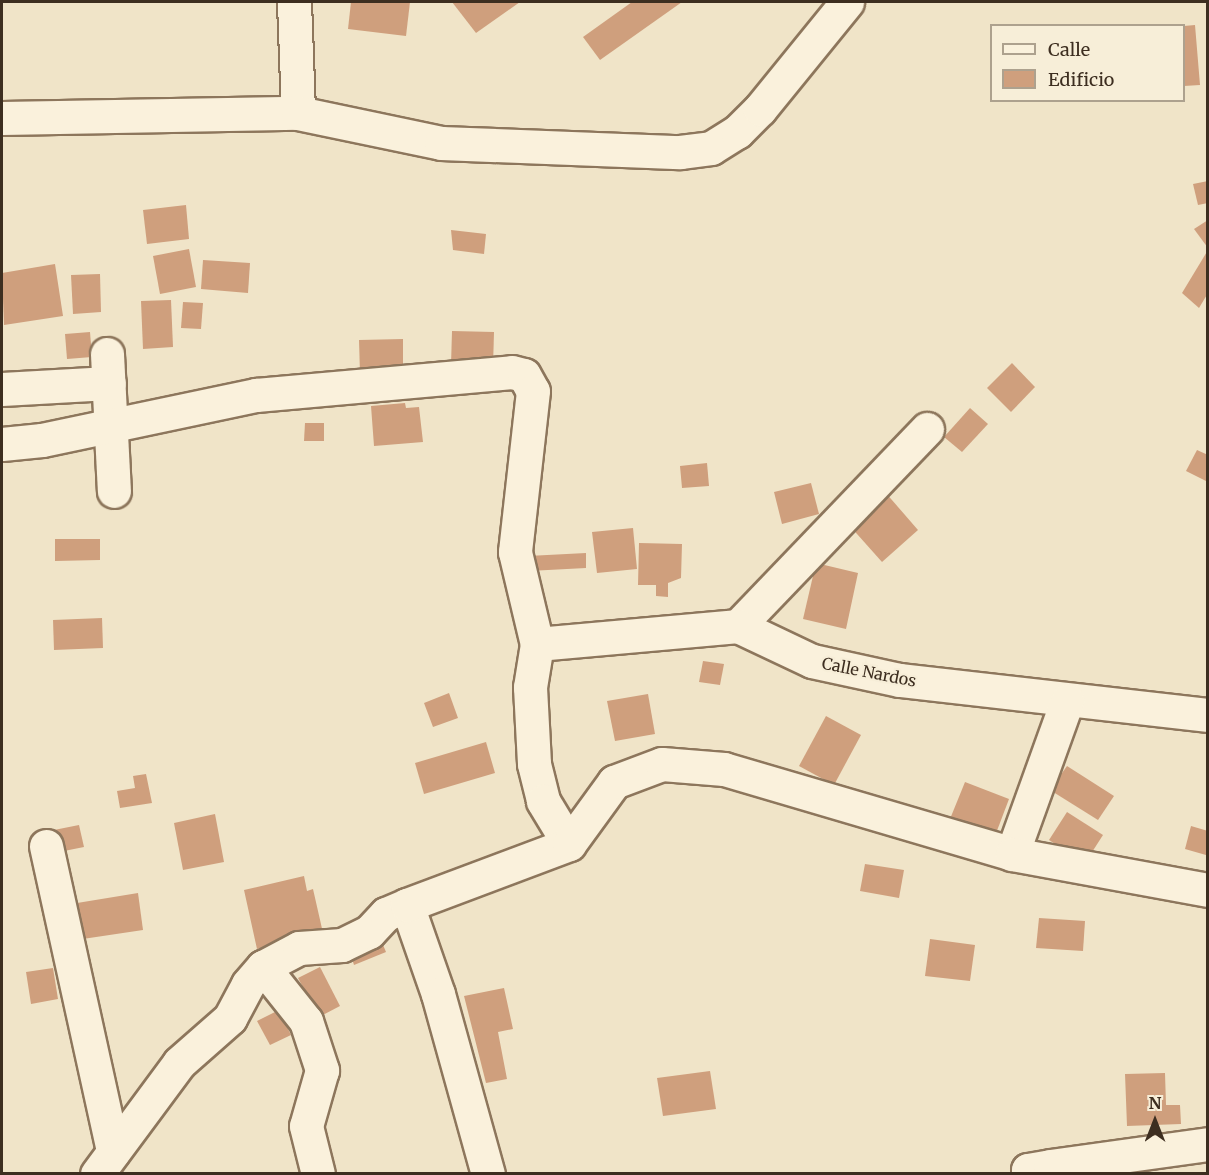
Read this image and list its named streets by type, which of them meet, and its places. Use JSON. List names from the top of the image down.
{
  "streets": {
    "street": ["Calle Nardos"]
  },
  "legend": ["Calle", "Edificio"],
  "north": "top"
}
